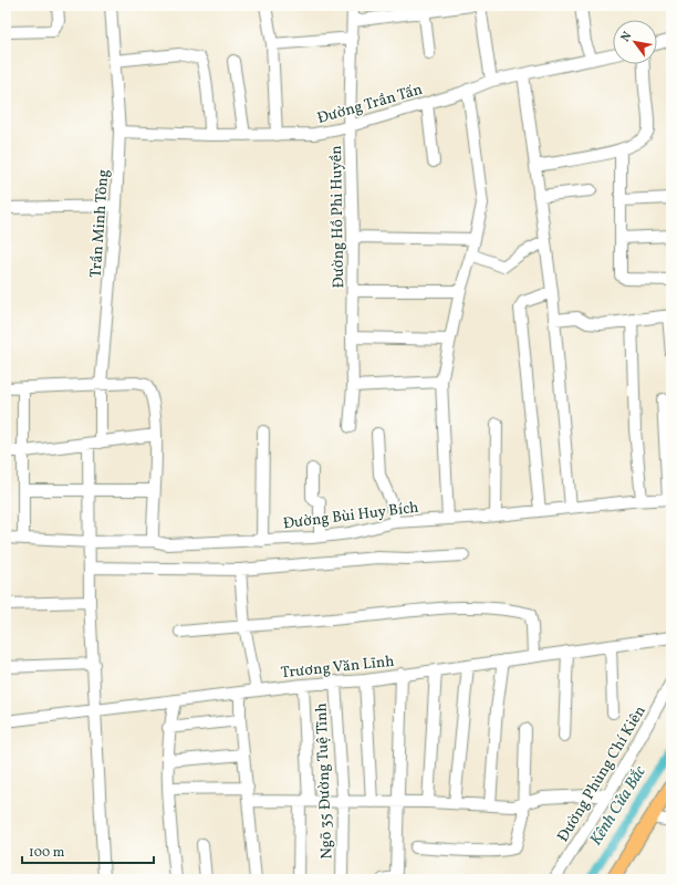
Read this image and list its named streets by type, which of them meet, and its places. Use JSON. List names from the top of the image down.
{
  "streets": {
    "street": [
      "Đường Trần Tấn",
      "Đường Hồ Phi Huyền",
      "Trần Minh Tông",
      "Đường Bùi Huy Bích",
      "Trương Văn Lĩnh",
      "Đường Phùng Chí Kiên",
      "Ngõ 35 Đường Tuệ Tĩnh"
    ]
  },
  "crossings": [
    ["Đường Trần Tấn", "Đường Hồ Phi Huyền"],
    ["Đường Trần Tấn", "Trần Minh Tông"],
    ["Trương Văn Lĩnh", "Ngõ 35 Đường Tuệ Tĩnh"]
  ],
  "water": ["Kênh Cửa Bắc"],
  "scale_bar": "100 m",
  "north": "top left"
}
